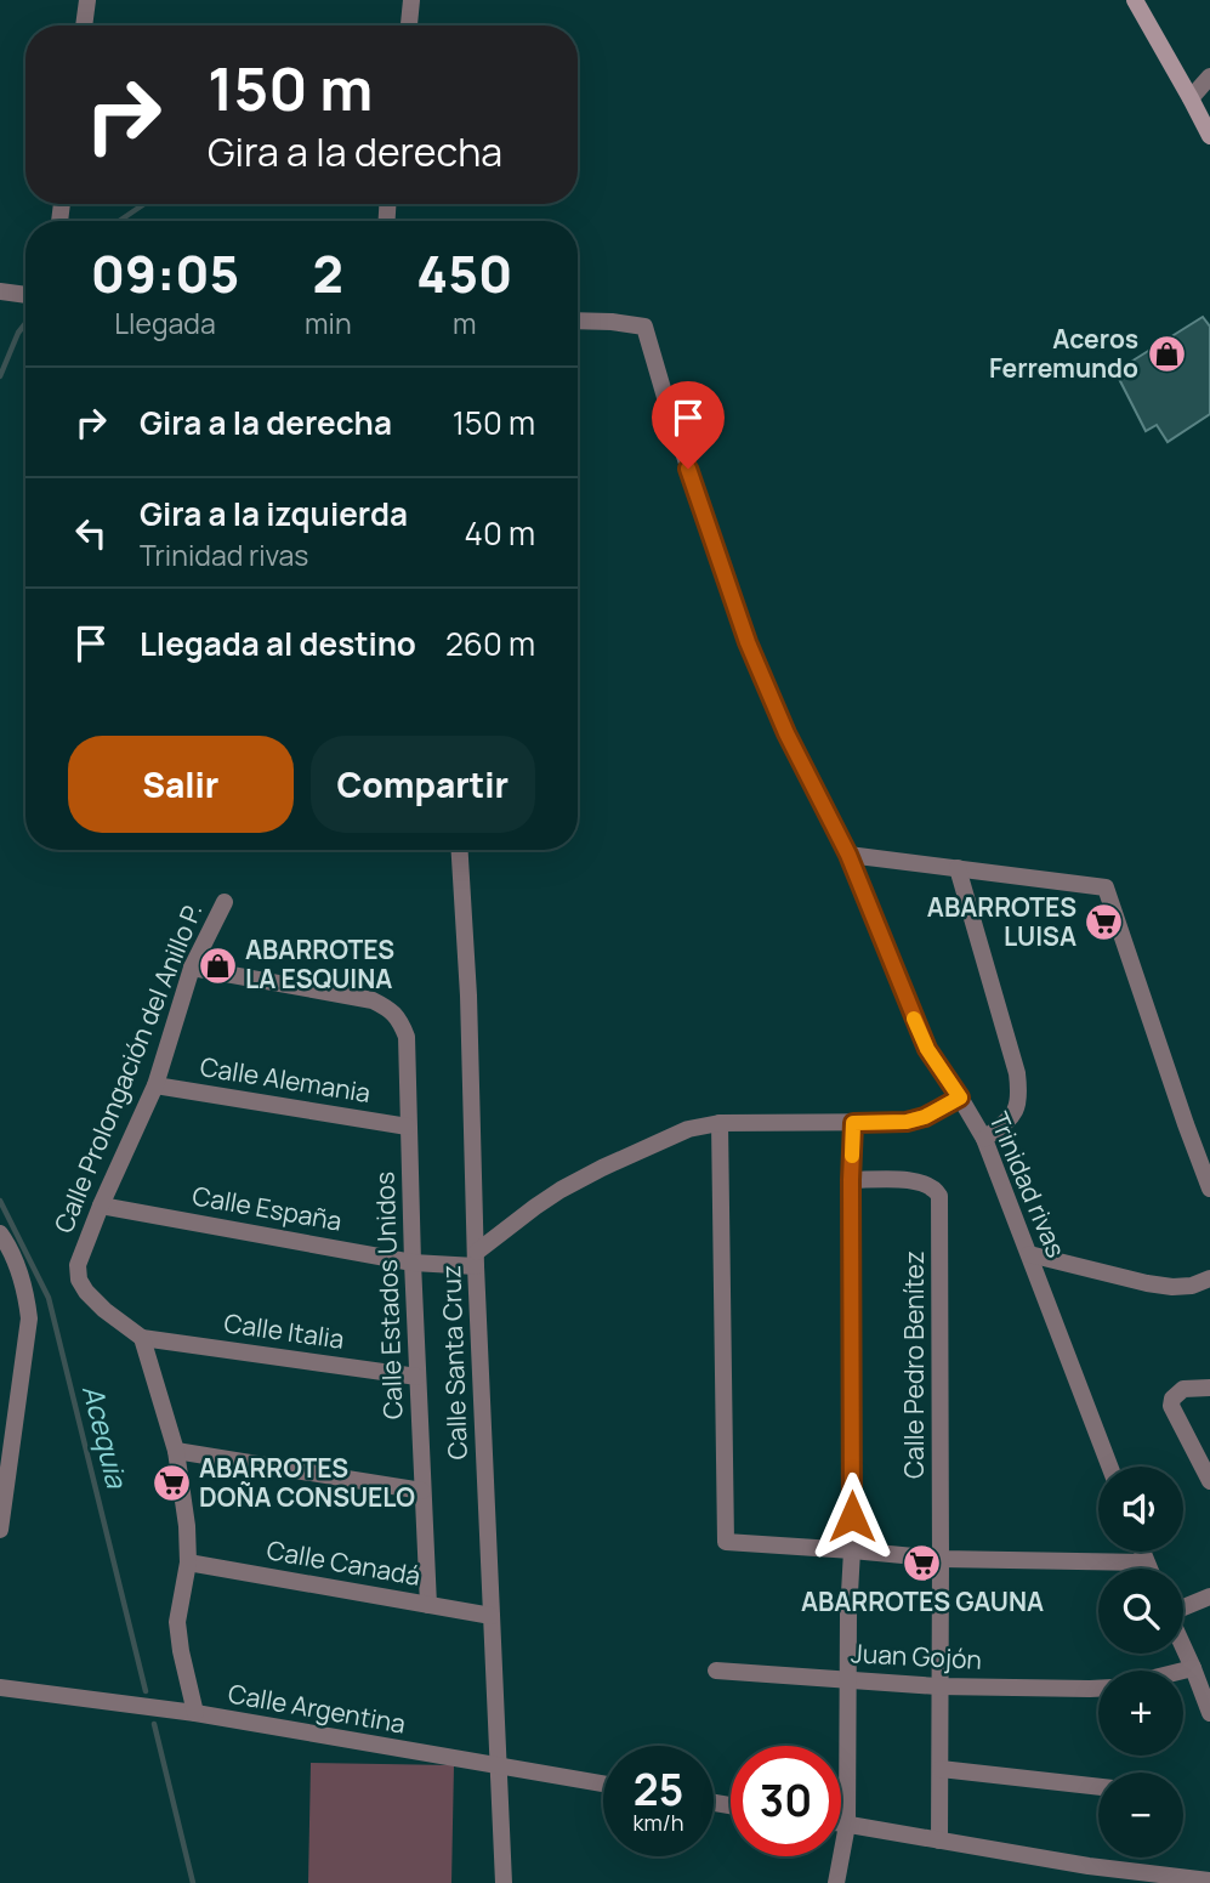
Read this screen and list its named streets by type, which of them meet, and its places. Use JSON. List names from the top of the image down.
{
  "streets": {
    "street": [
      "Calle Prolongación del Anillo P.",
      "Calle Alemania",
      "Trinidad rivas",
      "Calle España",
      "Calle Estados Unidos",
      "Calle Italia",
      "Calle Santa Cruz",
      "Calle Pedro Benítez",
      "Calle Canadá",
      "Juan Gojón",
      "Calle Argentina"
    ]
  },
  "crossings": [
    ["Calle Prolongación del Anillo P.", "Calle Alemania"],
    ["Calle Prolongación del Anillo P.", "Calle España"],
    ["Calle Prolongación del Anillo P.", "Calle Estados Unidos"],
    ["Calle Prolongación del Anillo P.", "Calle Italia"],
    ["Calle Alemania", "Calle Estados Unidos"],
    ["Calle España", "Calle Estados Unidos"],
    ["Calle España", "Calle Santa Cruz"],
    ["Calle Estados Unidos", "Calle Italia"],
    ["Calle Estados Unidos", "Calle Canadá"],
    ["Calle Santa Cruz", "Calle Canadá"],
    ["Calle Santa Cruz", "Calle Argentina"],
    ["Calle Pedro Benítez", "Juan Gojón"]
  ],
  "water": ["Acequia"],
  "places": {
    "shop": ["Aceros Ferremundo", "ABARROTES LA ESQUINA"],
    "supermarket": ["ABARROTES LUISA", "ABARROTES DOÑA CONSUELO", "ABARROTES GAUNA"]
  },
  "page": {
    "turn": ["150 m", "Gira a la derecha"],
    "eta": [
      "09:05",
      "Llegada",
      "2",
      "min",
      "450",
      "m"
    ],
    "list": [
      {
        "name": "Gira a la derecha",
        "value": "150 m"
      },
      {
        "name": "Gira a la izquierda",
        "note": "Trinidad rivas",
        "value": "40 m"
      },
      {
        "name": "Llegada al destino",
        "value": "260 m"
      }
    ],
    "buttons": ["Salir", "Compartir"],
    "map_buttons": ["+", "−"],
    "speed": "25 km/h",
    "limit": "30"
  }
}
